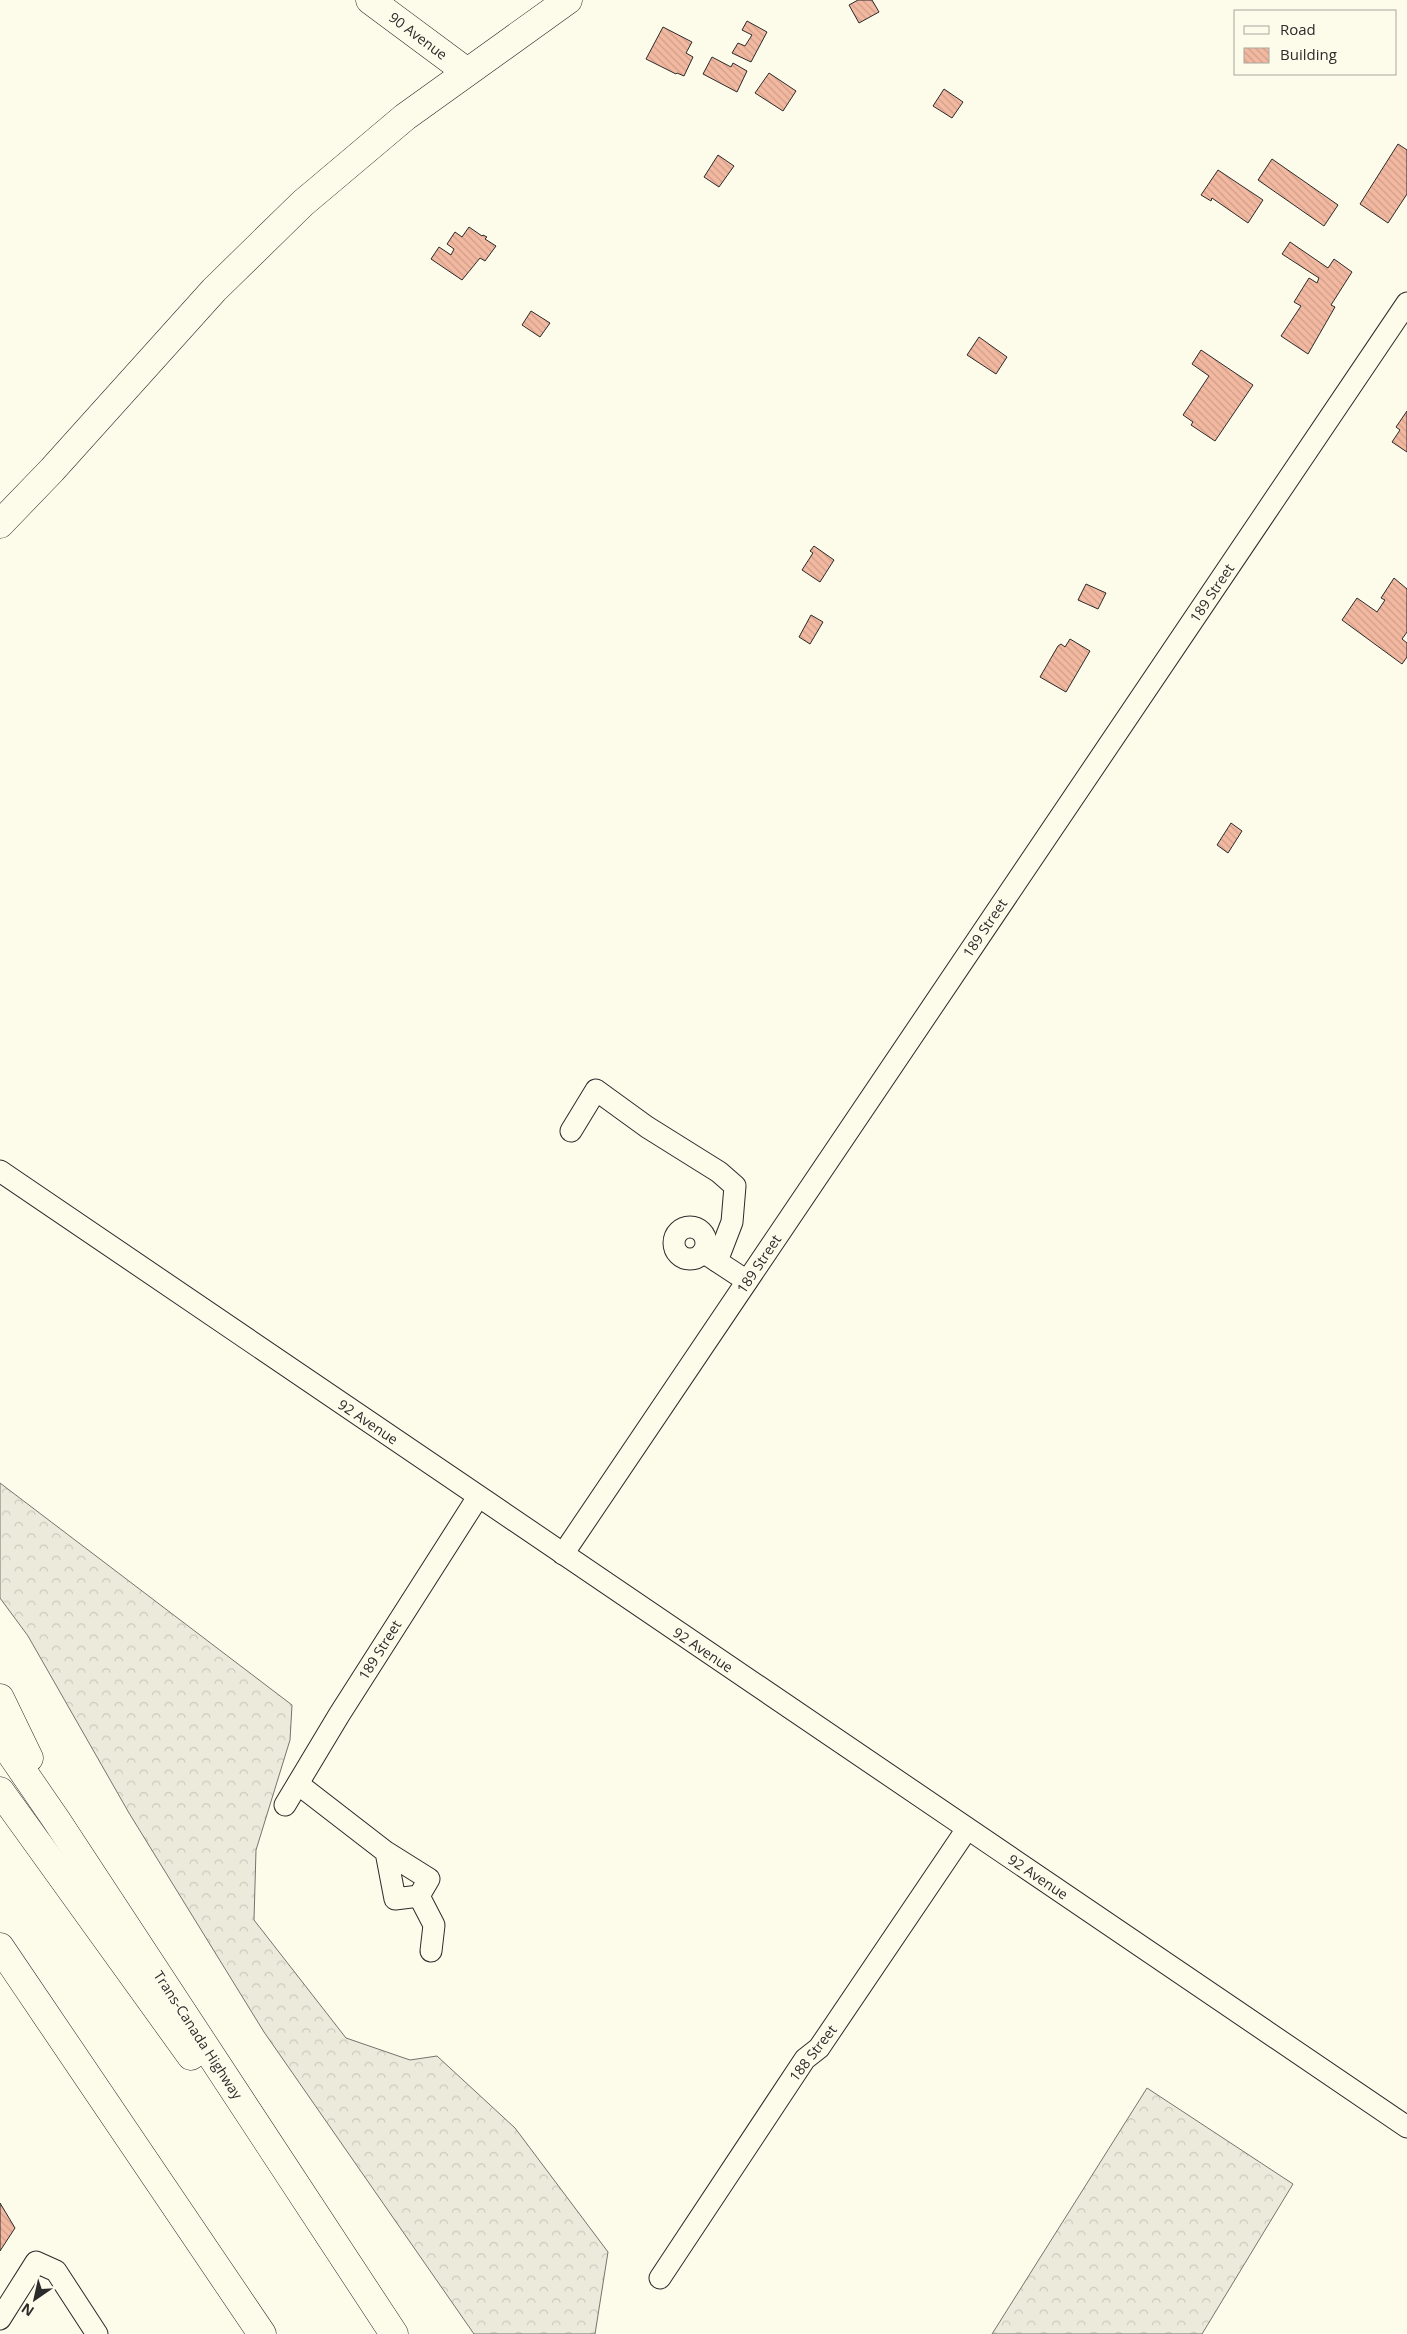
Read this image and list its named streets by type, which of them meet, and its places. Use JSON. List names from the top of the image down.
{
  "streets": {
    "main road": ["90 Avenue", "Trans-Canada Highway"],
    "street": ["189 Street", "92 Avenue", "188 Street"]
  },
  "crossings": [
    ["189 Street", "92 Avenue"],
    ["92 Avenue", "188 Street"]
  ],
  "legend": ["Road", "Building"],
  "north": "bottom left"
}
